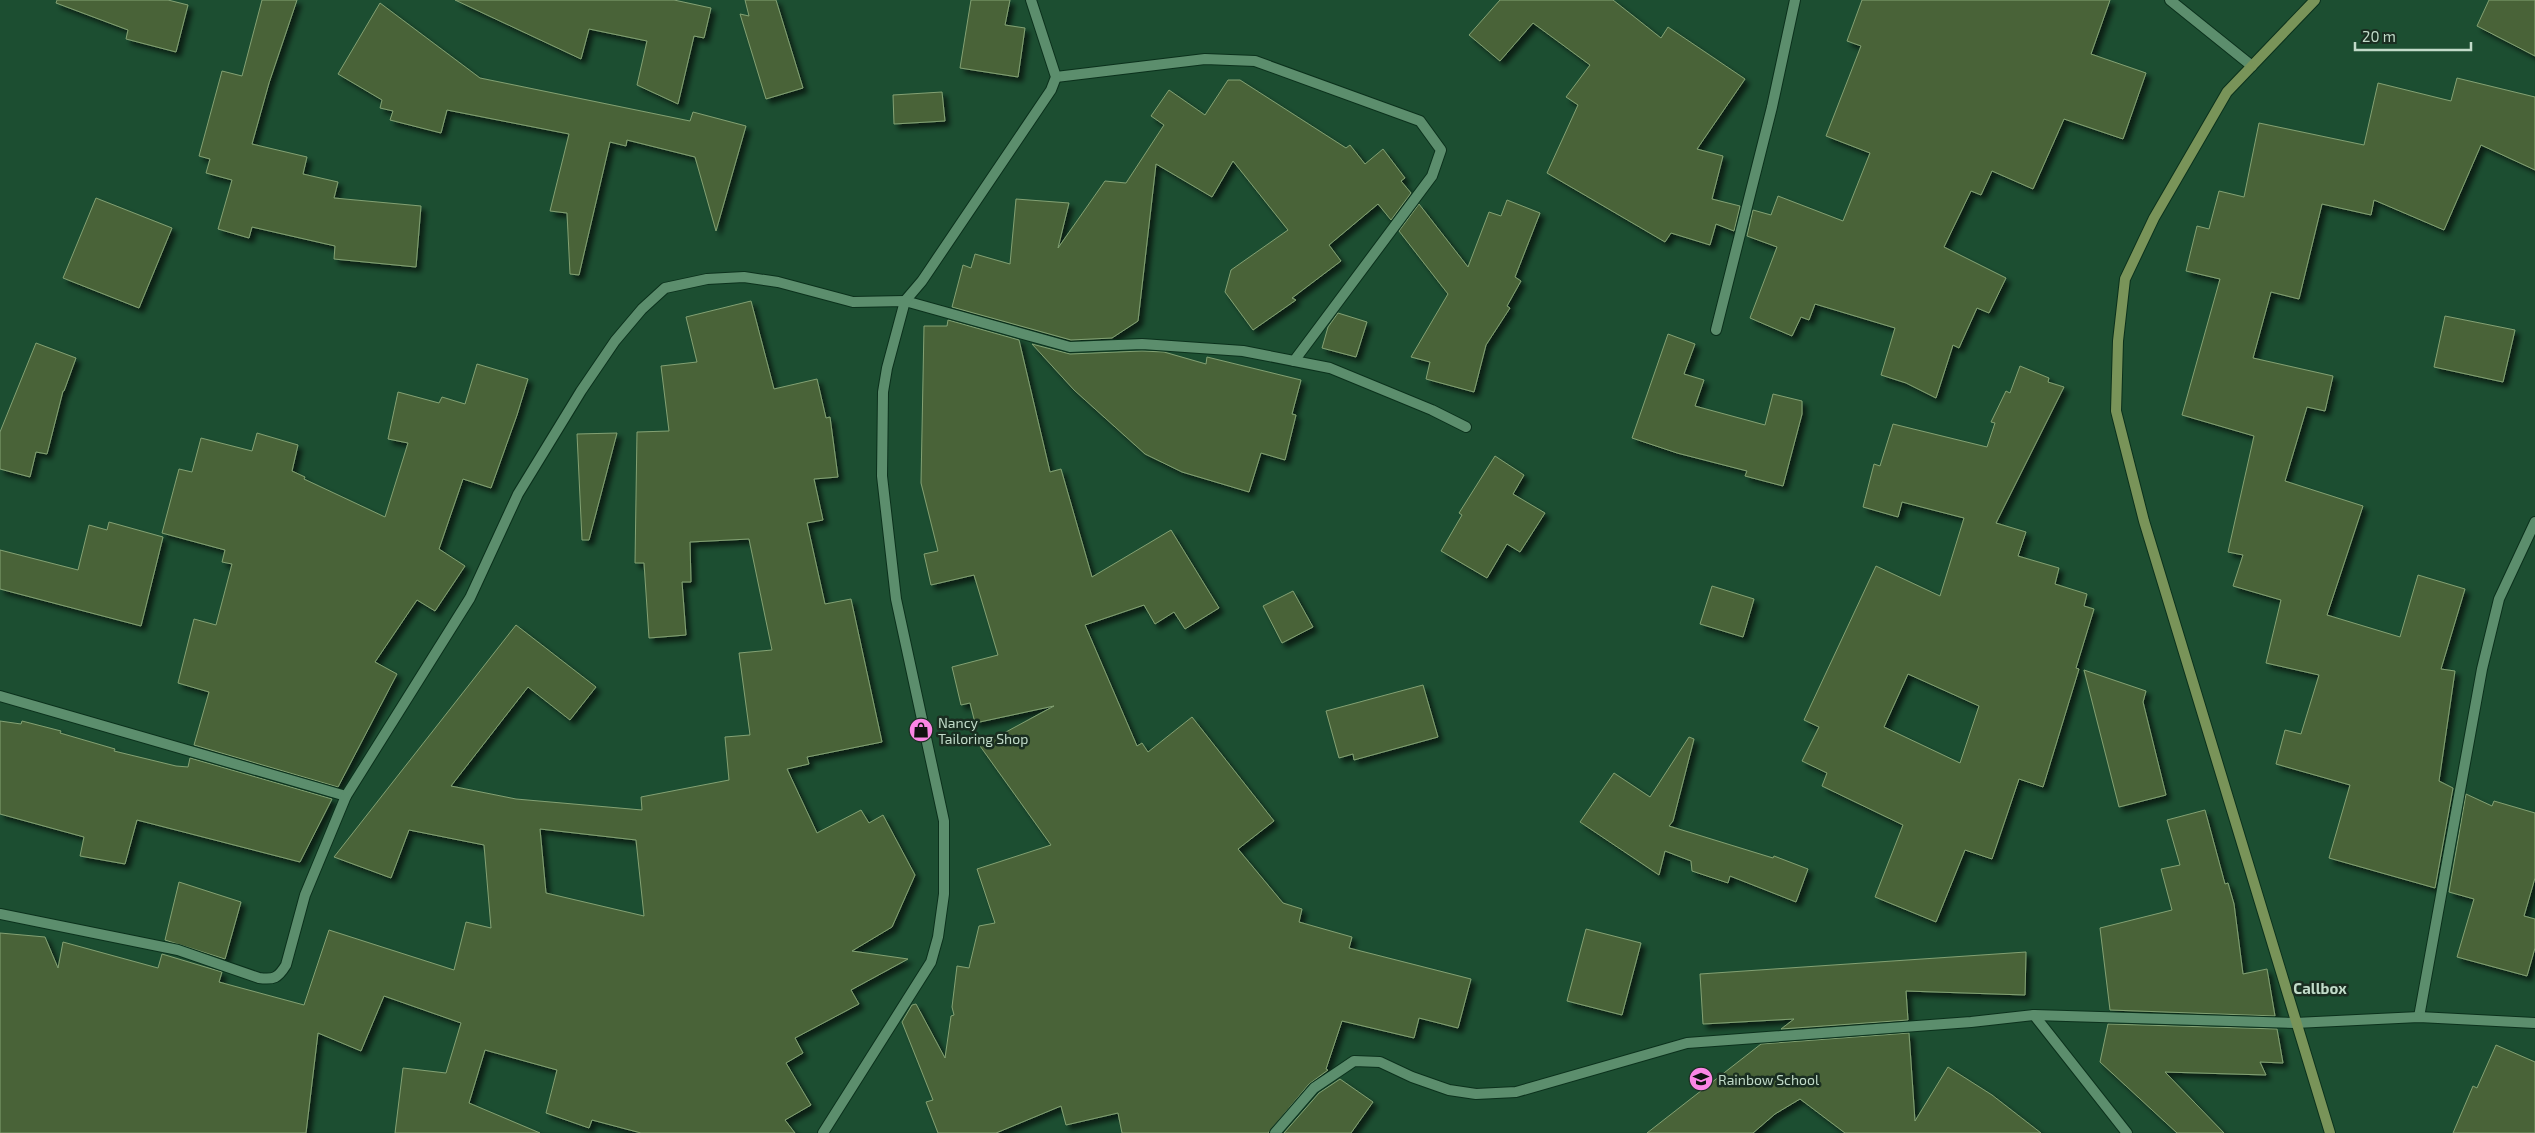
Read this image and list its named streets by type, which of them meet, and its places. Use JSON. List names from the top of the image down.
{
  "districts": ["Callbox"],
  "places": {
    "shop": ["Nancy Tailoring Shop"],
    "school or university": ["Rainbow School"]
  },
  "scale_bar": "20 m"
}
